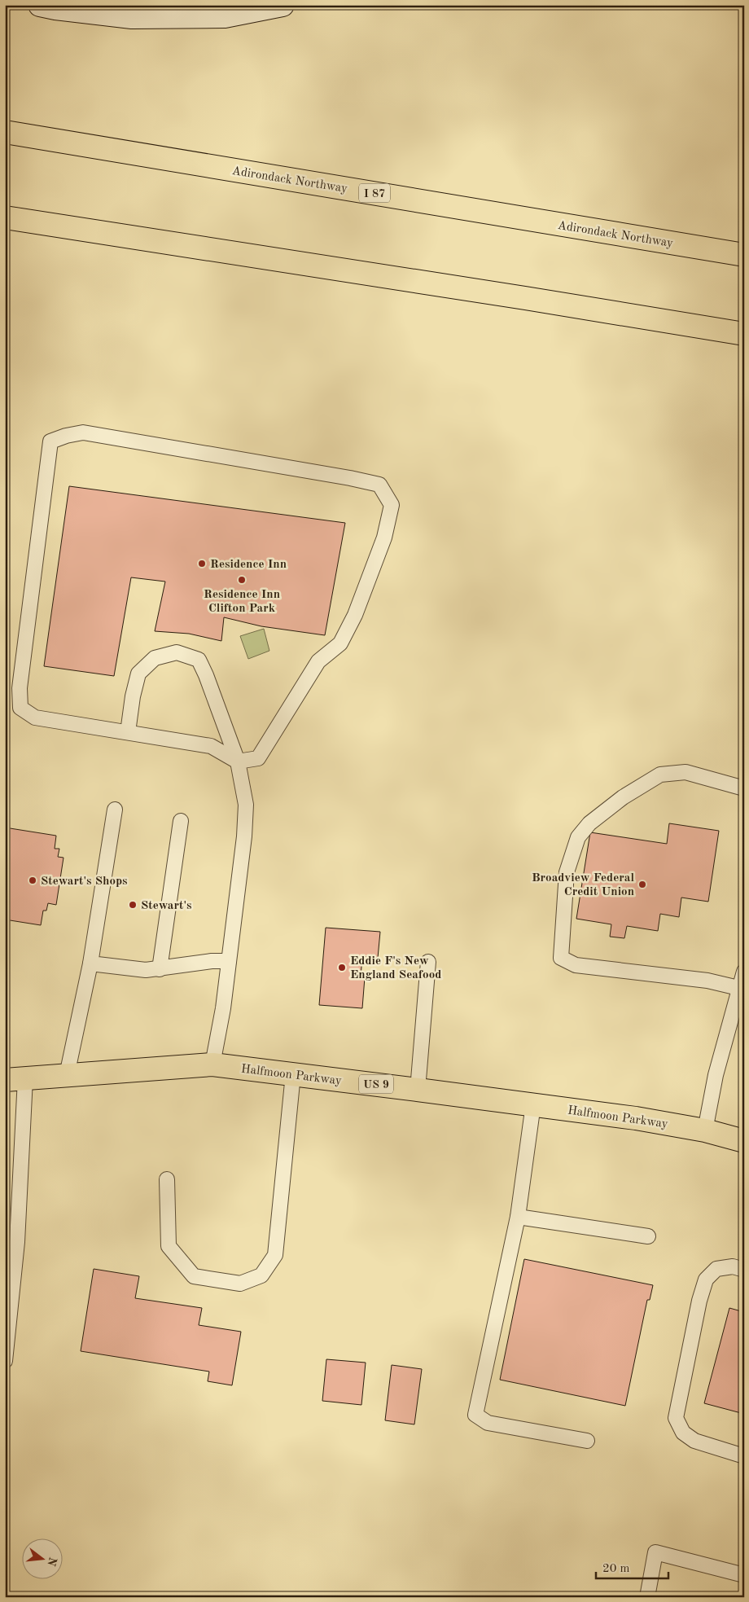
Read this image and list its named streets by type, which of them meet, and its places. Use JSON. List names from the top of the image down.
{
  "streets": {
    "main road": [
      "Adirondack Northway",
      "I 87",
      "Halfmoon Parkway",
      "US 9"
    ]
  },
  "places": [
    "Residence Inn",
    "Residence Inn Clifton Park",
    "Stewart's Shops",
    "Broadview Federal Credit Union",
    "Stewart's",
    "Eddie F's New England Seafood"
  ],
  "scale_bar": "20 m",
  "north": "right"
}
